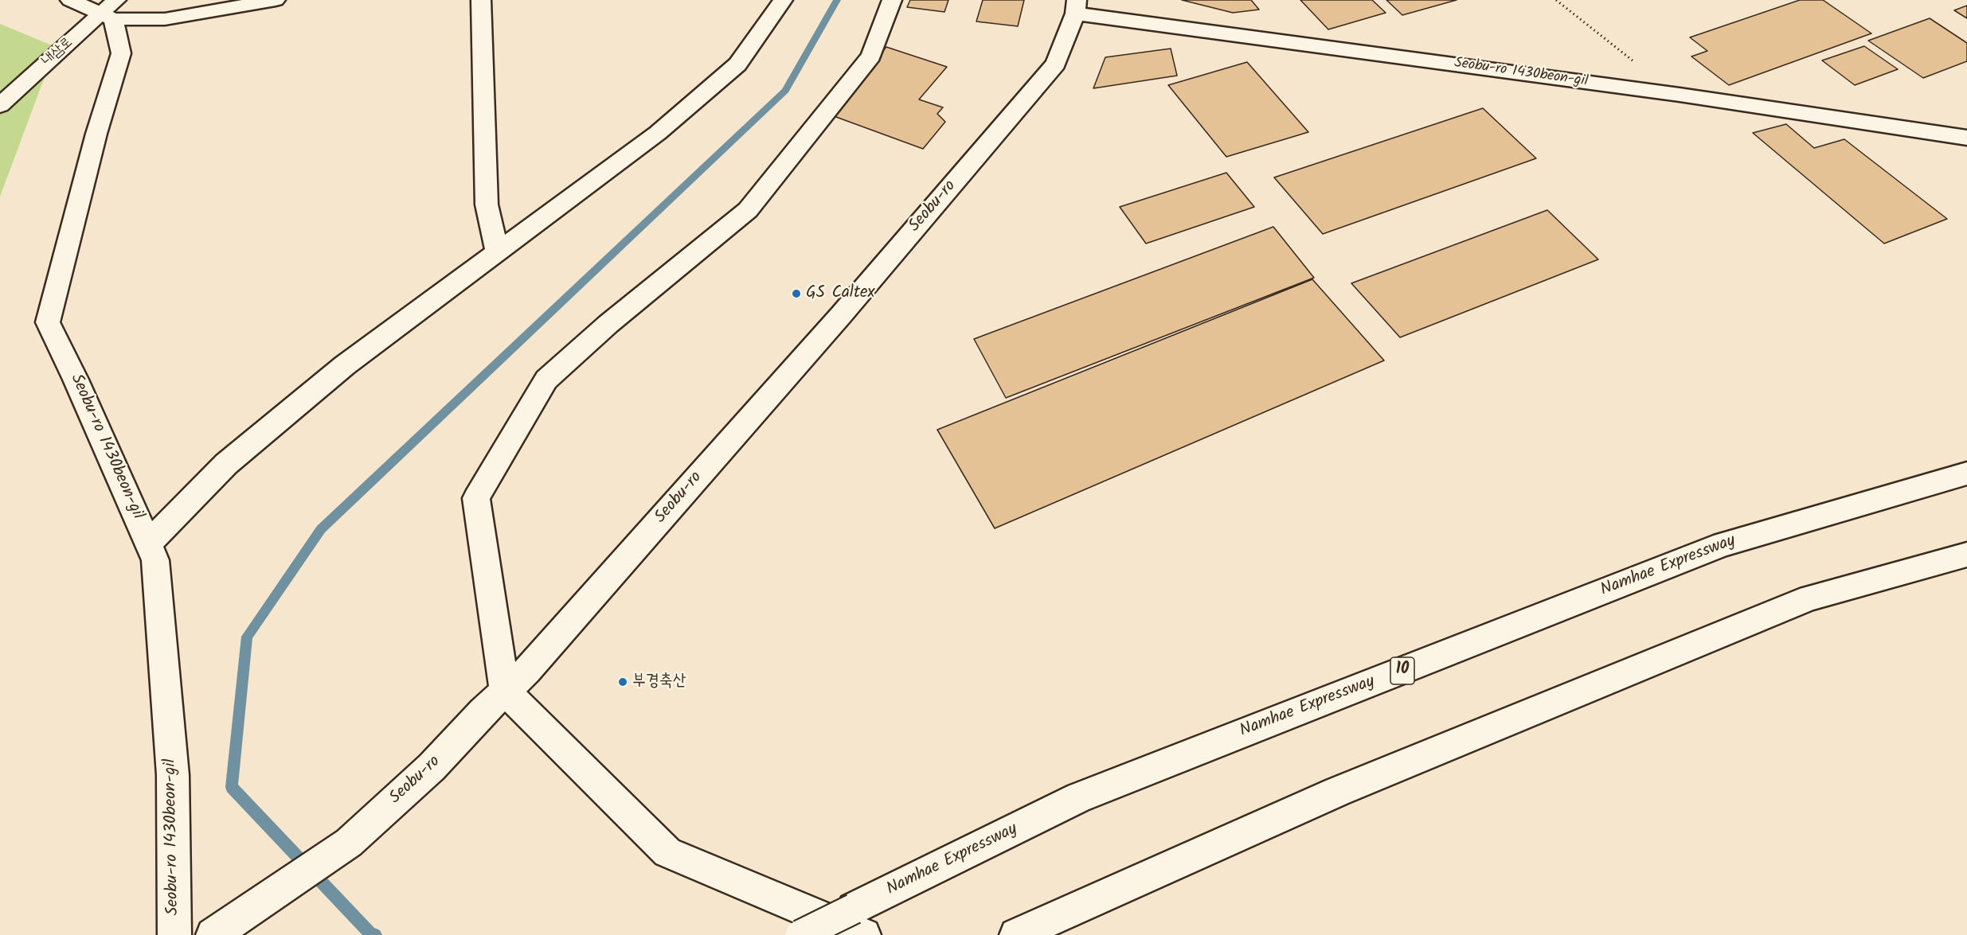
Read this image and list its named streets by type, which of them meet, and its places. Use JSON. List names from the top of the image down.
{
  "streets": {
    "main road": [
      "내삼로",
      "Seobu-ro 1430beon-gil",
      "Seobu-ro",
      "Namhae Expressway",
      "10"
    ]
  },
  "crossings": [
    ["내삼로", "Seobu-ro 1430beon-gil"],
    ["Seobu-ro 1430beon-gil", "Seobu-ro"]
  ],
  "places": ["GS Caltex", "부경축산"]
}
